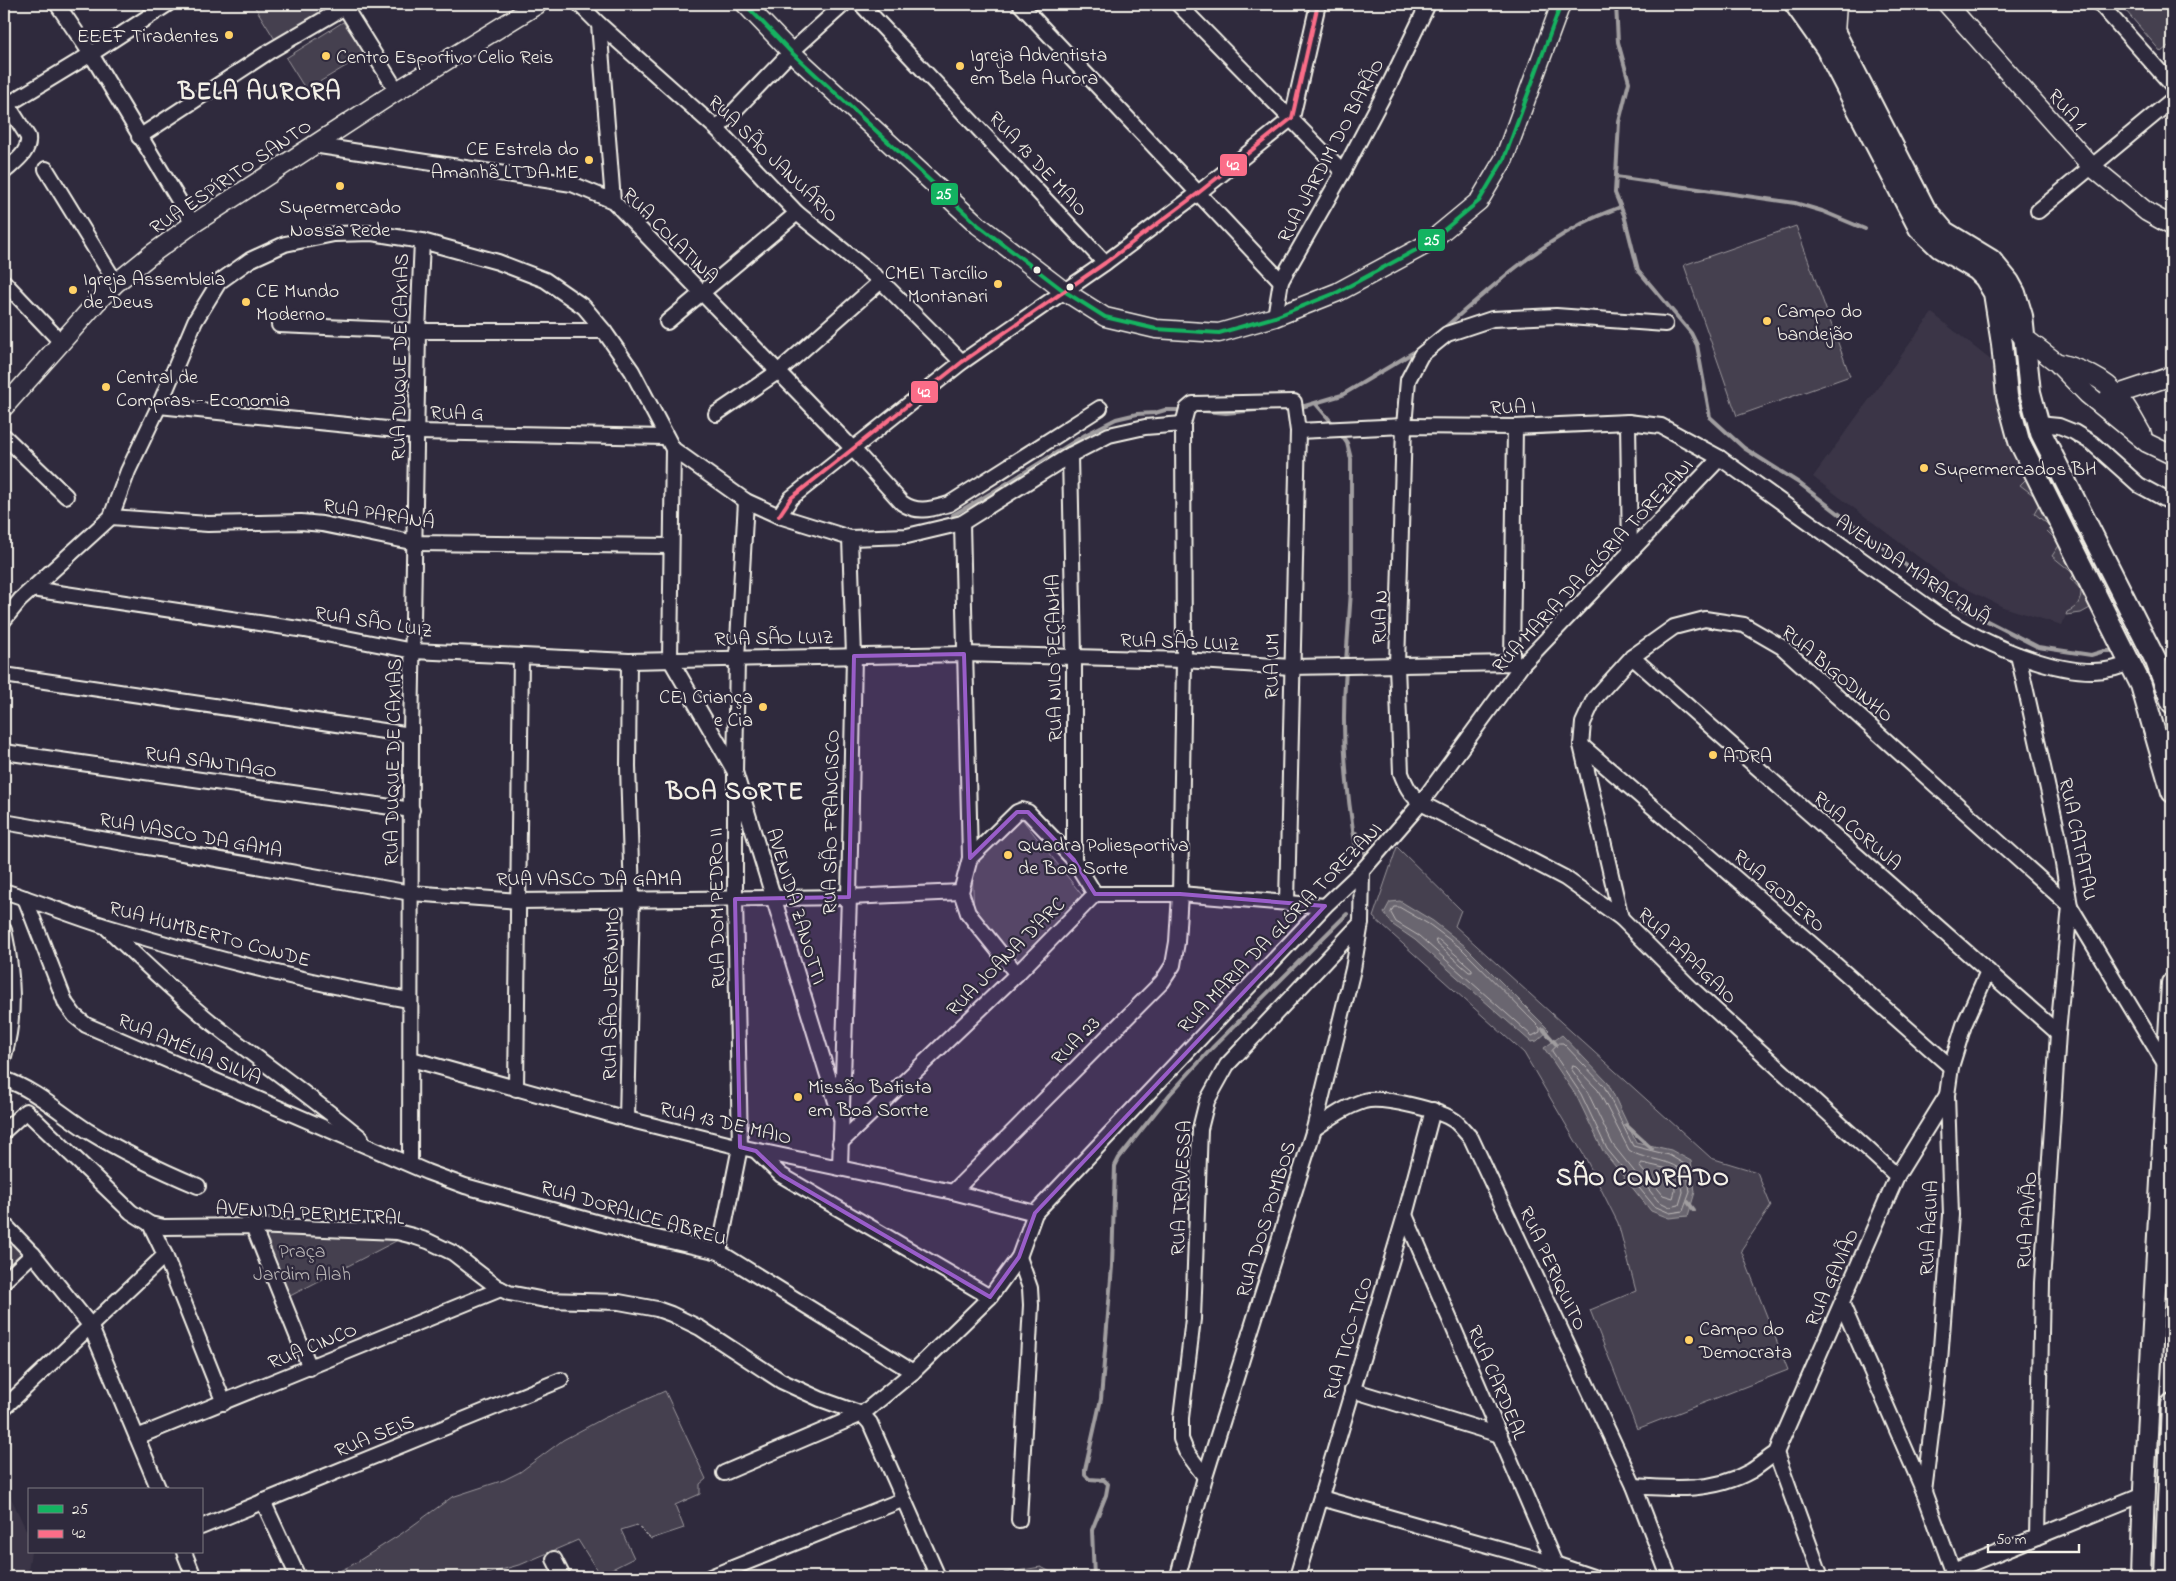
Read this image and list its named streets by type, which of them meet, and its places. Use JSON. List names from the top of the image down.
{
  "streets": {
    "street": [
      "RUA 1",
      "RUA JARDIM DO BARÃO",
      "RUA SÃO JANUÁRIO",
      "RUA 13 DE MAIO",
      "RUA ESPÍRITO SANTO",
      "RUA COLATINA",
      "RUA DUQUE DE CAXIAS",
      "RUA I",
      "RUA G",
      "RUA PARANÁ",
      "RUA MARIA DA GLÓRIA TOREZANI",
      "AVENIDA MARACANÃ",
      "RUA N",
      "RUA SÃO LUIZ",
      "RUA NILO PEÇANHA",
      "RUA UM",
      "RUA BIGODINHO",
      "RUA SANTIAGO",
      "RUA SÃO FRANCISCO",
      "RUA CORUJA",
      "RUA VASCO DA GAMA",
      "RUA CATATAU",
      "RUA GODERO",
      "AVENIDA ZANOTTI",
      "RUA DOM PEDRO II",
      "RUA HUMBERTO CONDE",
      "RUA PAPAGAIO",
      "RUA JOANA D'ARC",
      "RUA SÃO JERÔNIMO",
      "RUA 23",
      "RUA AMÉLIA SILVA",
      "RUA TRAVESSA",
      "AVENIDA PERIMETRAL",
      "RUA DORALICE ABREU",
      "RUA DOS POMBOS",
      "RUA PAVÃO",
      "RUA ÁGUIA",
      "RUA PERIQUITO",
      "RUA GAVIÃO",
      "RUA TICO-TICO",
      "RUA CINCO",
      "RUA CARDEAL",
      "RUA SEIS"
    ]
  },
  "crossings": [
    ["RUA 13 DE MAIO", "RUA DUQUE DE CAXIAS"],
    ["RUA 13 DE MAIO", "RUA MARIA DA GLÓRIA TOREZANI"],
    ["RUA 13 DE MAIO", "RUA SÃO FRANCISCO"],
    ["RUA 13 DE MAIO", "RUA DOM PEDRO II"],
    ["RUA 13 DE MAIO", "RUA SÃO JERÔNIMO"],
    ["RUA 13 DE MAIO", "RUA 23"],
    ["RUA ESPÍRITO SANTO", "RUA COLATINA"],
    ["RUA DUQUE DE CAXIAS", "RUA G"],
    ["RUA DUQUE DE CAXIAS", "RUA PARANÁ"],
    ["RUA DUQUE DE CAXIAS", "RUA SÃO LUIZ"],
    ["RUA DUQUE DE CAXIAS", "RUA SANTIAGO"],
    ["RUA DUQUE DE CAXIAS", "RUA VASCO DA GAMA"],
    ["RUA DUQUE DE CAXIAS", "RUA HUMBERTO CONDE"],
    ["RUA DUQUE DE CAXIAS", "RUA AMÉLIA SILVA"],
    ["RUA DUQUE DE CAXIAS", "RUA DORALICE ABREU"],
    ["RUA I", "RUA MARIA DA GLÓRIA TOREZANI"],
    ["RUA I", "AVENIDA MARACANÃ"],
    ["RUA I", "RUA N"],
    ["RUA I", "RUA UM"],
    ["RUA MARIA DA GLÓRIA TOREZANI", "AVENIDA MARACANÃ"],
    ["RUA MARIA DA GLÓRIA TOREZANI", "RUA N"],
    ["RUA MARIA DA GLÓRIA TOREZANI", "RUA SÃO LUIZ"],
    ["RUA MARIA DA GLÓRIA TOREZANI", "RUA PAPAGAIO"],
    ["RUA MARIA DA GLÓRIA TOREZANI", "RUA JOANA D'ARC"],
    ["RUA MARIA DA GLÓRIA TOREZANI", "AVENIDA PERIMETRAL"],
    ["RUA MARIA DA GLÓRIA TOREZANI", "RUA DORALICE ABREU"],
    ["RUA MARIA DA GLÓRIA TOREZANI", "RUA DOS POMBOS"],
    ["AVENIDA MARACANÃ", "RUA CATATAU"],
    ["RUA N", "RUA SÃO LUIZ"],
    ["RUA N", "RUA PAPAGAIO"],
    ["RUA SÃO LUIZ", "RUA NILO PEÇANHA"],
    ["RUA SÃO LUIZ", "RUA UM"],
    ["RUA SÃO LUIZ", "RUA SÃO FRANCISCO"],
    ["RUA SÃO LUIZ", "AVENIDA ZANOTTI"],
    ["RUA SÃO LUIZ", "RUA DOM PEDRO II"],
    ["RUA SÃO LUIZ", "RUA SÃO JERÔNIMO"],
    ["RUA SÃO LUIZ", "RUA 23"],
    ["RUA UM", "RUA JOANA D'ARC"],
    ["RUA UM", "RUA 23"],
    ["RUA BIGODINHO", "RUA CORUJA"],
    ["RUA BIGODINHO", "RUA CATATAU"],
    ["RUA BIGODINHO", "RUA GODERO"],
    ["RUA BIGODINHO", "RUA PAPAGAIO"],
    ["RUA BIGODINHO", "RUA PAVÃO"],
    ["RUA SÃO FRANCISCO", "RUA VASCO DA GAMA"],
    ["RUA SÃO FRANCISCO", "AVENIDA ZANOTTI"],
    ["RUA SÃO FRANCISCO", "RUA JOANA D'ARC"],
    ["RUA CORUJA", "RUA PAVÃO"],
    ["RUA CORUJA", "RUA ÁGUIA"],
    ["RUA VASCO DA GAMA", "AVENIDA ZANOTTI"],
    ["RUA VASCO DA GAMA", "RUA DOM PEDRO II"],
    ["RUA VASCO DA GAMA", "RUA SÃO JERÔNIMO"],
    ["RUA CATATAU", "RUA PAVÃO"],
    ["RUA GODERO", "RUA ÁGUIA"],
    ["AVENIDA ZANOTTI", "RUA DOM PEDRO II"],
    ["RUA DOM PEDRO II", "RUA DORALICE ABREU"],
    ["RUA HUMBERTO CONDE", "RUA AMÉLIA SILVA"],
    ["RUA PAPAGAIO", "RUA GAVIÃO"],
    ["RUA JOANA D'ARC", "RUA 23"],
    ["RUA AMÉLIA SILVA", "RUA DORALICE ABREU"],
    ["RUA TRAVESSA", "RUA DOS POMBOS"],
    ["AVENIDA PERIMETRAL", "RUA CINCO"],
    ["RUA DOS POMBOS", "RUA PERIQUITO"],
    ["RUA ÁGUIA", "RUA GAVIÃO"],
    ["RUA PERIQUITO", "RUA TICO-TICO"],
    ["RUA TICO-TICO", "RUA CARDEAL"]
  ],
  "districts": ["BELA AURORA", "BOA SORTE", "SÃO CONRADO"],
  "parks": ["Praça Jardim Alah"],
  "places": [
    "EEEF Tiradentes",
    "Centro Esportivo Celio Reis",
    "Igreja Adventista em Bela Aurora",
    "CE Estrela do Amanhã LTDA ME",
    "Supermercado Nossa Rede",
    "CMEI Tarcílio Montanari",
    "Igreja Assembleia de Deus",
    "CE Mundo Moderno",
    "Campo do bandejão",
    "Central de Compras - Economia",
    "Supermercados BH",
    "CEI Criança e Cia",
    "ADRA",
    "Quadra Poliesportiva de Boa Sorte",
    "Missão Batista em Boa Sorrte",
    "Campo do Democrata"
  ],
  "lines": ["transit line 25", "transit line 42"],
  "legend": ["25", "42"],
  "scale_bar": "50 m"
}
